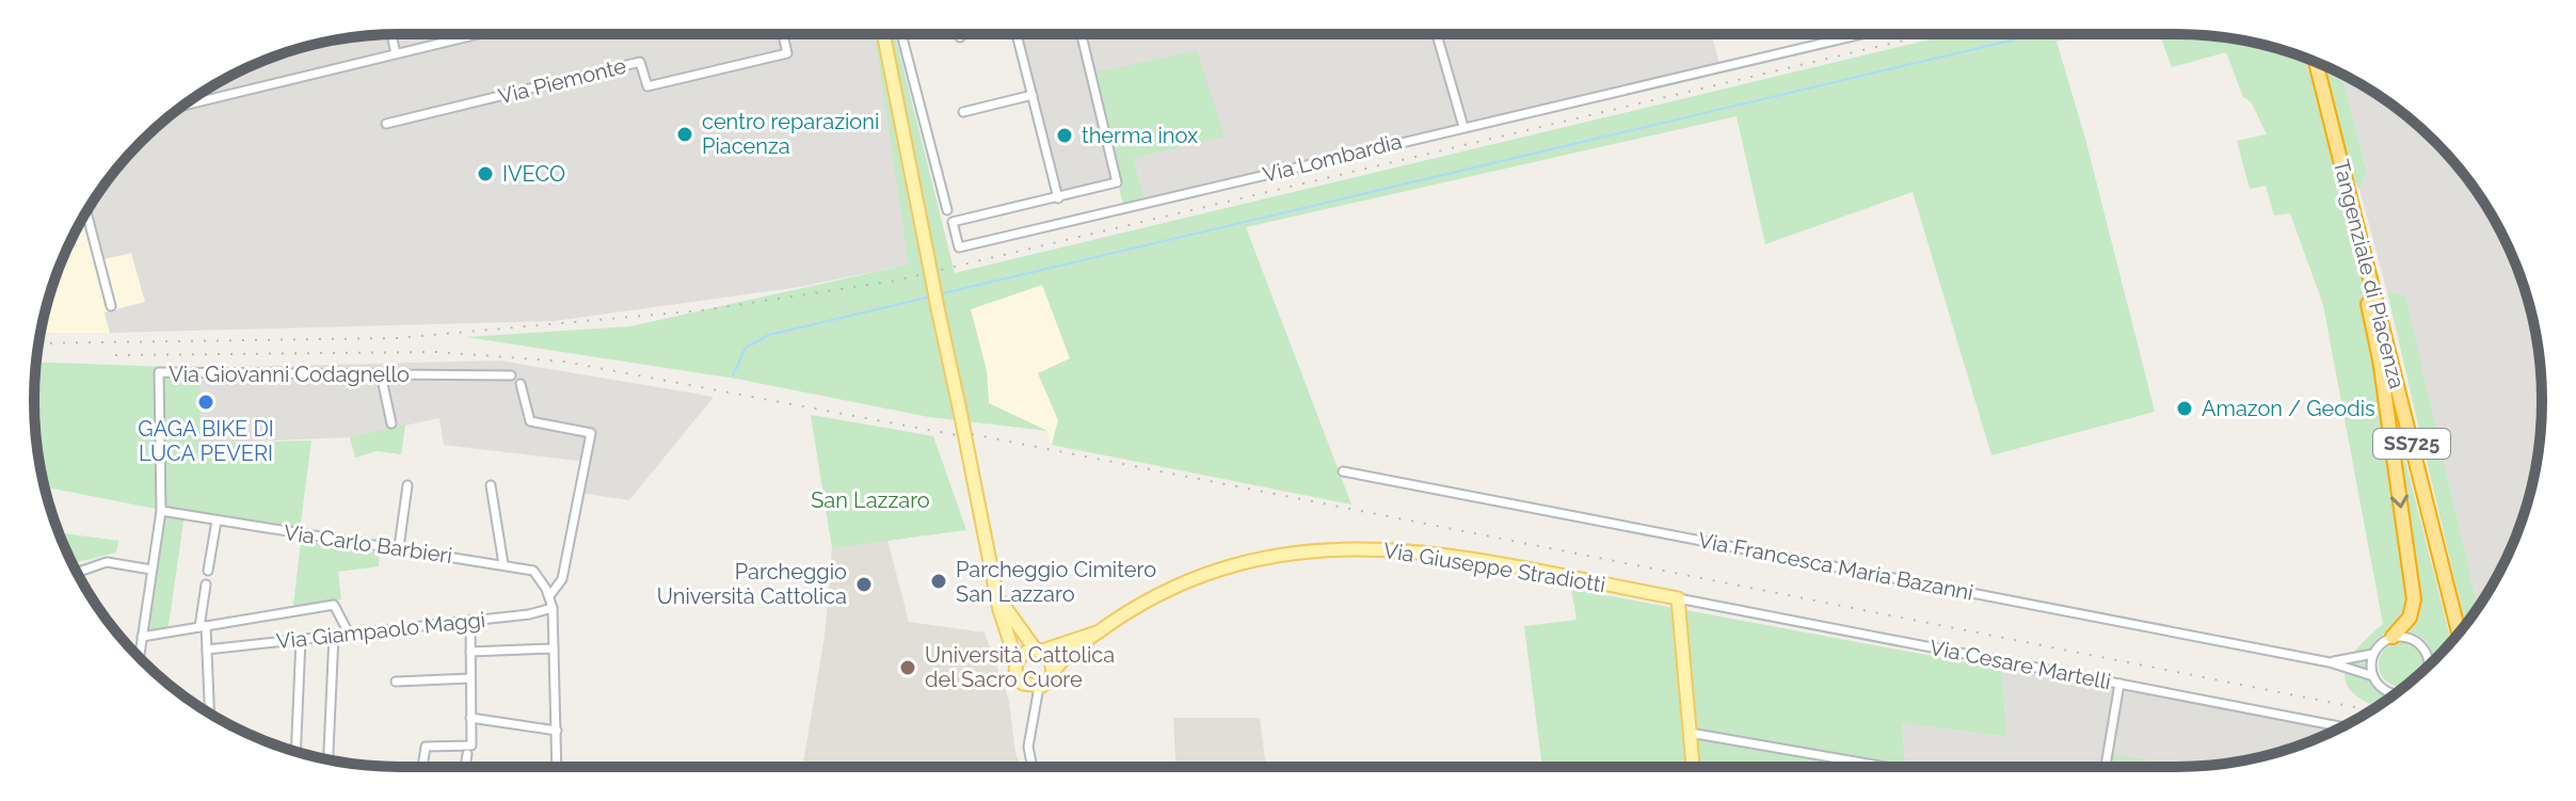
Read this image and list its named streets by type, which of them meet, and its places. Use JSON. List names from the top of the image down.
{
  "streets": {
    "highway": ["Tangenziale di Piacenza", "SS725"],
    "main road": ["Via Giuseppe Stradiotti"],
    "street": [
      "Via Piemonte",
      "Via Lombardia",
      "Via Giovanni Codagnello",
      "Via Carlo Barbieri",
      "Via Francesca Maria Bazanni",
      "Via Giampaolo Maggi",
      "Via Cesare Martelli"
    ]
  },
  "crossings": [
    ["Via Giovanni Codagnello", "Via Carlo Barbieri"],
    ["Via Carlo Barbieri", "Via Giampaolo Maggi"],
    ["Via Giuseppe Stradiotti", "Via Cesare Martelli"]
  ],
  "parks": ["San Lazzaro"],
  "places": [
    "centro reparazioni Piacenza",
    "therma inox",
    "IVECO",
    "GAGA BIKE DI LUCA PEVERI",
    "Amazon / Geodis",
    "Parcheggio Cimitero San Lazzaro",
    "Parcheggio Università Cattolica",
    "Università Cattolica del Sacro Cuore"
  ]
}
